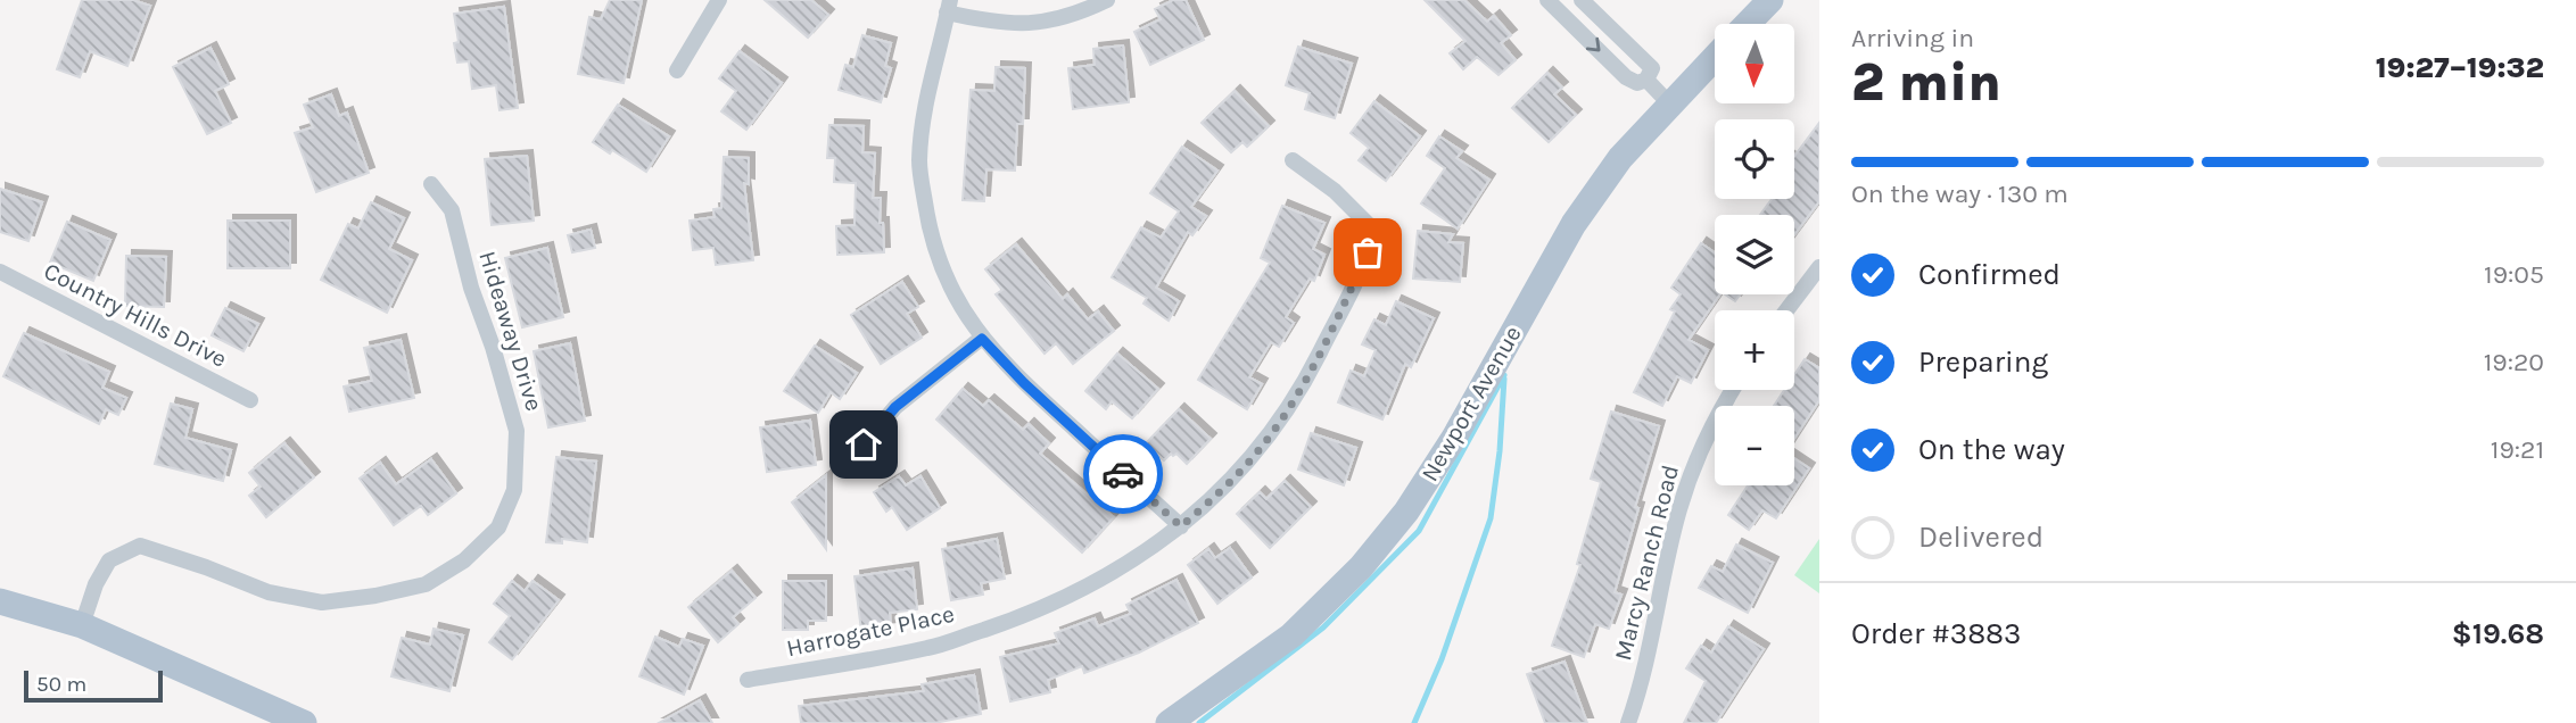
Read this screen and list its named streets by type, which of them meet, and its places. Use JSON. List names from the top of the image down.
{
  "streets": {
    "main road": ["Newport Avenue"],
    "street": [
      "Country Hills Drive",
      "Hideaway Drive",
      "Marcy Ranch Road",
      "Harrogate Place"
    ]
  },
  "scale_bar": "50 m",
  "north": "bottom",
  "page": {
    "heading": ["2 min", "Arriving in", "19:27–19:32"],
    "panel": ["Order #3883", "$19.68"],
    "map_buttons": ["+", "−"],
    "bar": "On the way · 130 m",
    "list": [
      ["Confirmed", "19:05"],
      ["Preparing", "19:20"],
      ["On the way", "19:21"],
      "Delivered"
    ],
    "scale": "50 m"
  }
}
